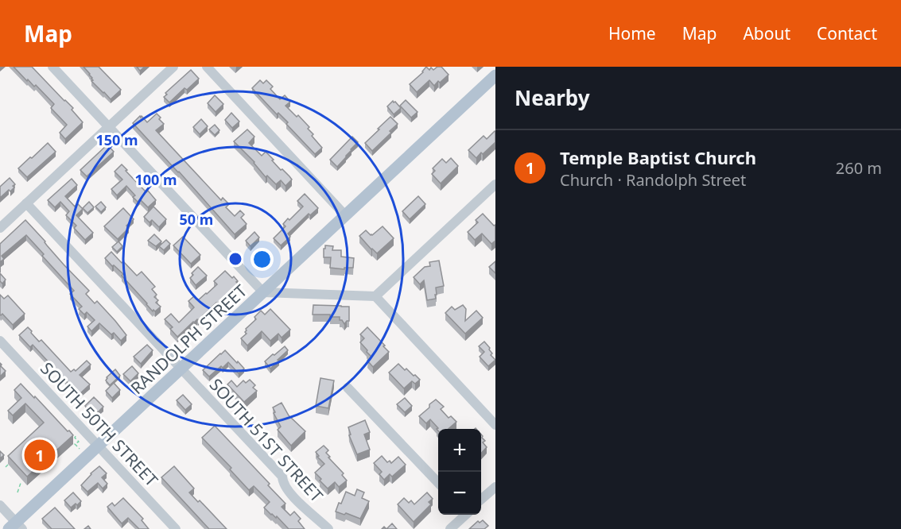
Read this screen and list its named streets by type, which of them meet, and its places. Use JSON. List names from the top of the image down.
{
  "streets": {
    "main road": ["RANDOLPH STREET"],
    "street": ["SOUTH 50TH STREET", "SOUTH 51ST STREET"]
  },
  "crossings": [
    ["RANDOLPH STREET", "SOUTH 50TH STREET"],
    ["RANDOLPH STREET", "SOUTH 51ST STREET"]
  ],
  "page": {
    "header": "Map",
    "nav": [
      "Home",
      "Map",
      "About",
      "Contact"
    ],
    "heading": "Nearby",
    "list": [
      {
        "mark": "1",
        "name": "Temple Baptist Church",
        "note": "Church · Randolph Street",
        "value": "260 m"
      }
    ],
    "map_buttons": ["+", "−"],
    "pins": "1"
  },
  "rings": ["150 m", "100 m", "50 m"]
}
